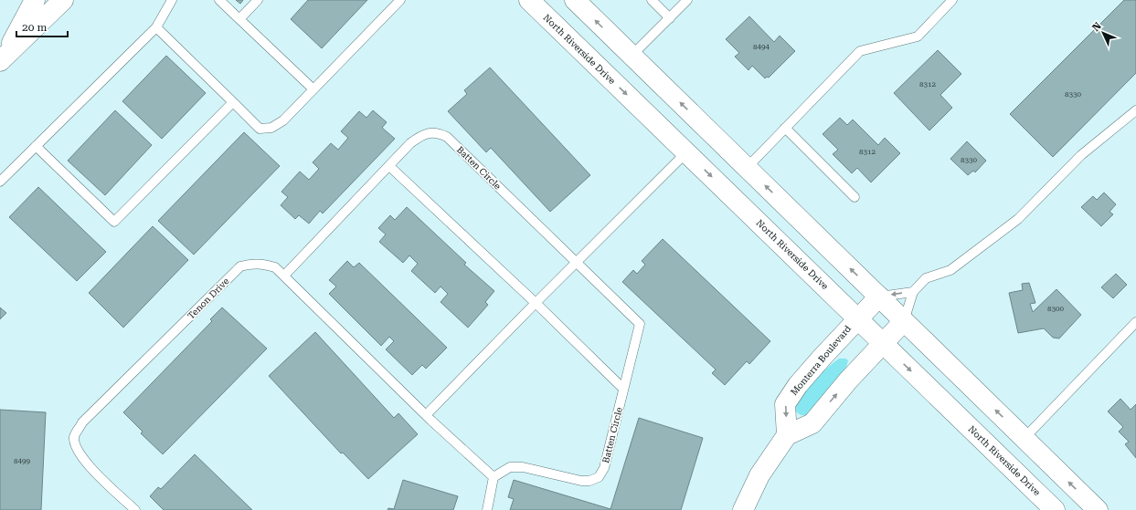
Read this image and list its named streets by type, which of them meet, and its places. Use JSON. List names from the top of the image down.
{
  "streets": {
    "main road": ["North Riverside Drive", "Monterra Boulevard"],
    "lane": ["Batten Circle", "Tenon Drive"]
  },
  "crossings": [
    ["North Riverside Drive", "Monterra Boulevard"]
  ],
  "house_numbers": [
    "8494",
    "8312",
    "8330",
    "8312",
    "8330",
    "8300",
    "8499"
  ],
  "scale_bar": "20 m",
  "north": "top left"
}
